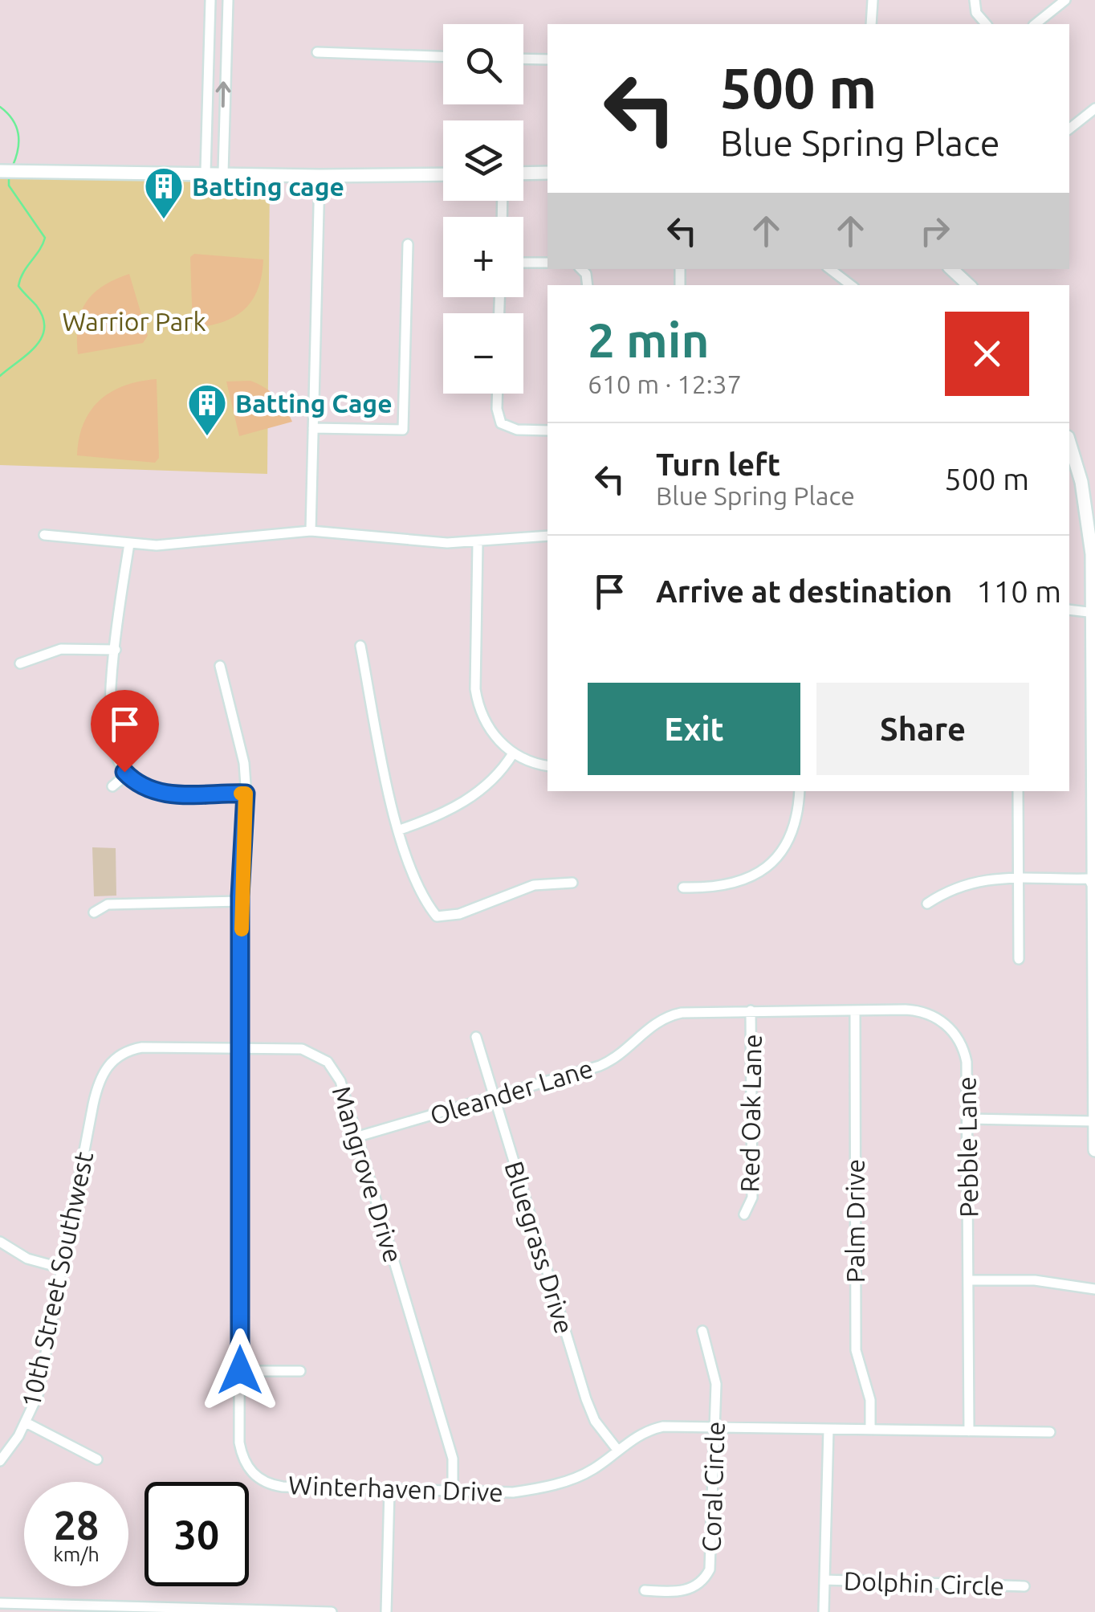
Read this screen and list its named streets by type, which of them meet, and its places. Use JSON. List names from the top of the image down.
{
  "streets": {
    "street": [
      "Oleander Lane",
      "Red Oak Lane",
      "Pebble Lane",
      "Mangrove Drive",
      "Palm Drive",
      "Bluegrass Drive",
      "10th Street Southwest",
      "Coral Circle",
      "Winterhaven Drive",
      "Dolphin Circle"
    ]
  },
  "crossings": [
    ["Oleander Lane", "Pebble Lane"],
    ["Oleander Lane", "Mangrove Drive"],
    ["Oleander Lane", "Bluegrass Drive"],
    ["Red Oak Lane", "Pebble Lane"],
    ["Pebble Lane", "Palm Drive"],
    ["Pebble Lane", "Winterhaven Drive"],
    ["Mangrove Drive", "10th Street Southwest"],
    ["Mangrove Drive", "Winterhaven Drive"],
    ["Palm Drive", "Winterhaven Drive"],
    ["Bluegrass Drive", "Winterhaven Drive"],
    ["Coral Circle", "Winterhaven Drive"]
  ],
  "parks": ["Warrior Park"],
  "places": {
    "building": ["Batting cage", "Batting Cage"]
  },
  "page": {
    "map_buttons": ["+", "−"],
    "turn": ["500 m", "Blue Spring Place"],
    "heading": ["2 min", "610 m · 12:37"],
    "list": [
      {
        "name": "Turn left",
        "note": "Blue Spring Place",
        "value": "500 m"
      },
      {
        "name": "Arrive at destination",
        "value": "110 m"
      }
    ],
    "buttons": ["Exit", "Share"],
    "speed": "28 km/h",
    "limit": "30"
  }
}
